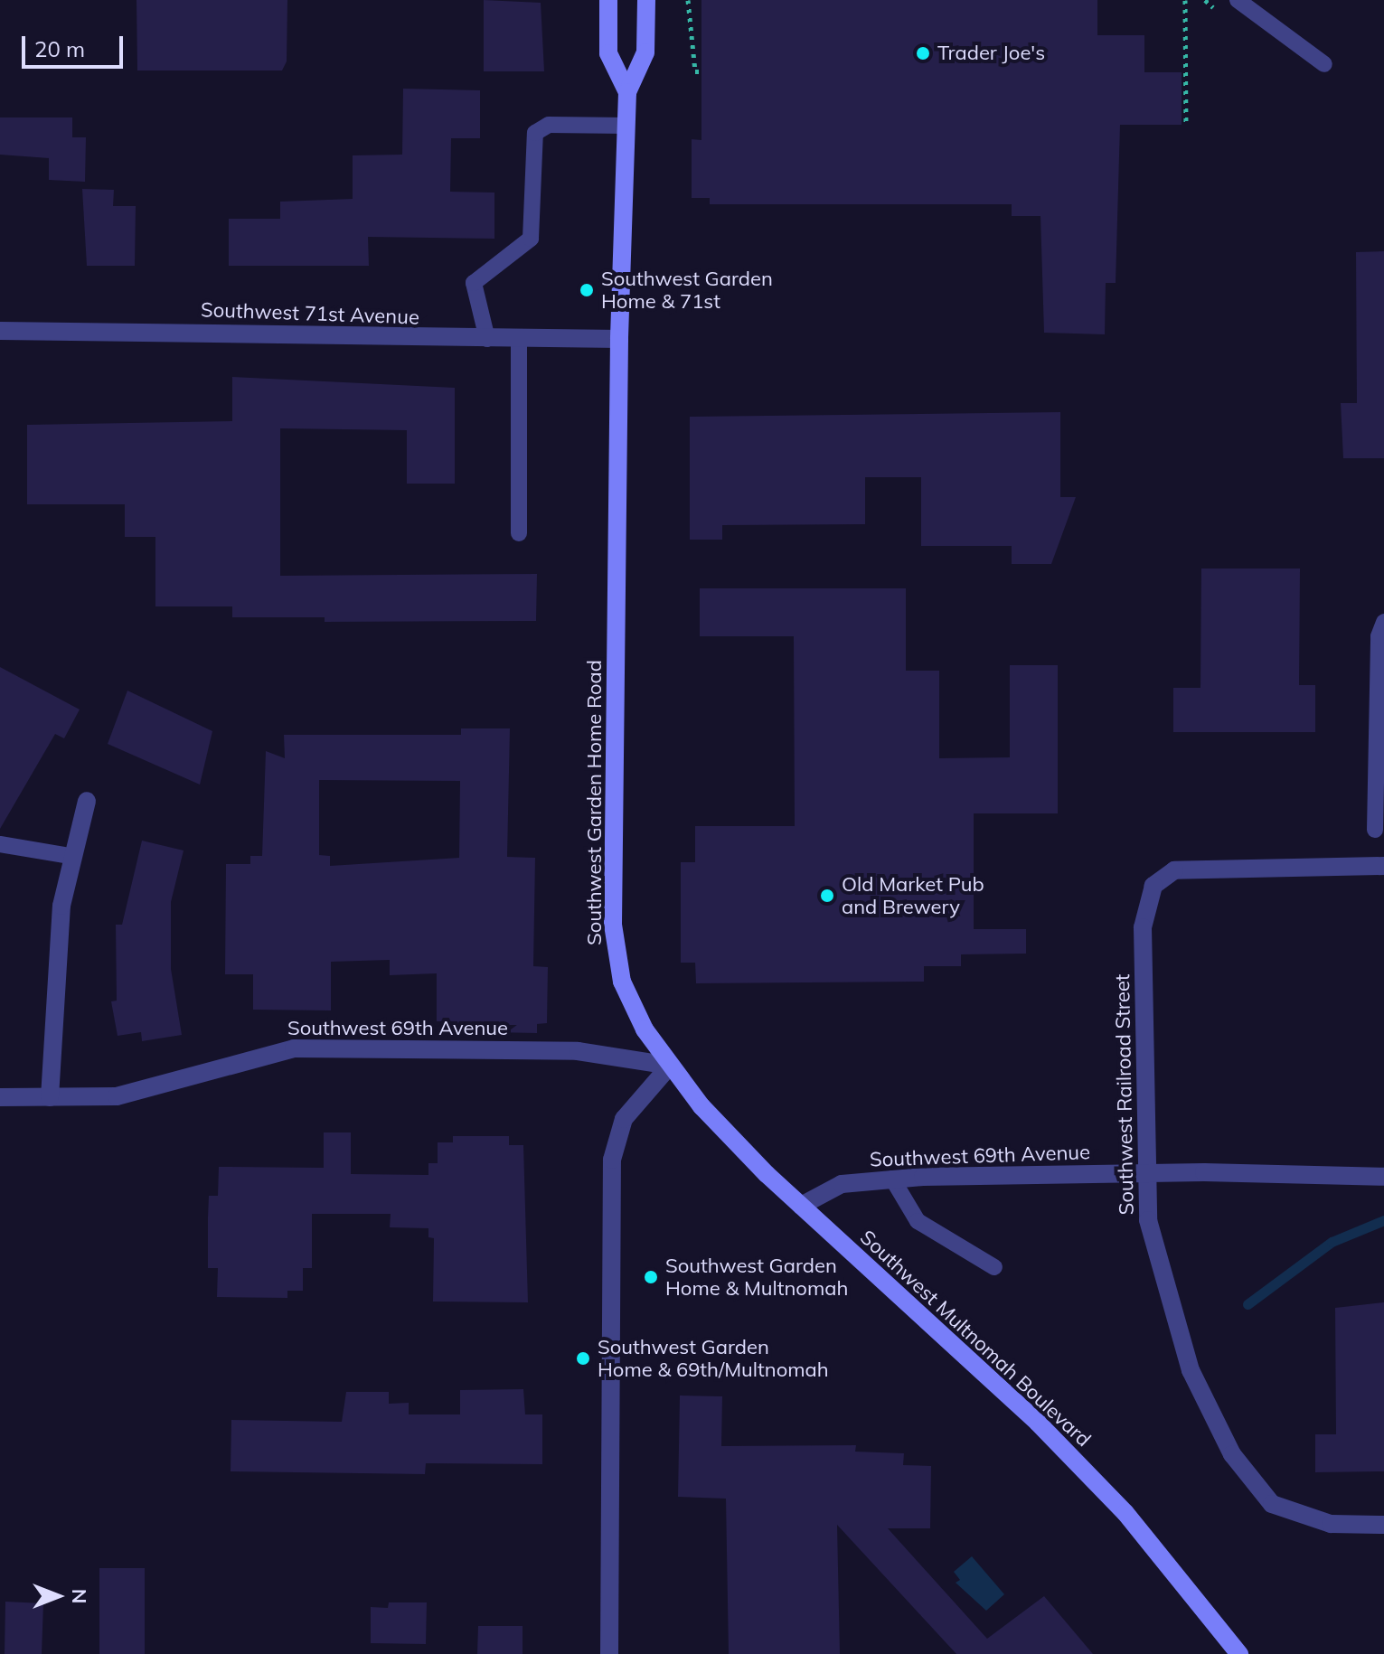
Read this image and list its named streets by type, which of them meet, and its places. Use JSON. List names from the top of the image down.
{
  "streets": {
    "main road": ["Southwest Garden Home Road", "Southwest Multnomah Boulevard"],
    "street": ["Southwest 71st Avenue", "Southwest 69th Avenue", "Southwest Railroad Street"]
  },
  "crossings": [
    ["Southwest 71st Avenue", "Southwest Garden Home Road"],
    ["Southwest Garden Home Road", "Southwest 69th Avenue"],
    ["Southwest Garden Home Road", "Southwest Multnomah Boulevard"],
    ["Southwest 69th Avenue", "Southwest Railroad Street"],
    ["Southwest 69th Avenue", "Southwest Multnomah Boulevard"]
  ],
  "places": [
    "Trader Joe's",
    "Southwest Garden Home & 71st",
    "Old Market Pub and Brewery",
    "Southwest Garden Home & Multnomah",
    "Southwest Garden Home & 69th/Multnomah"
  ],
  "scale_bar": "20 m",
  "north": "right"
}
